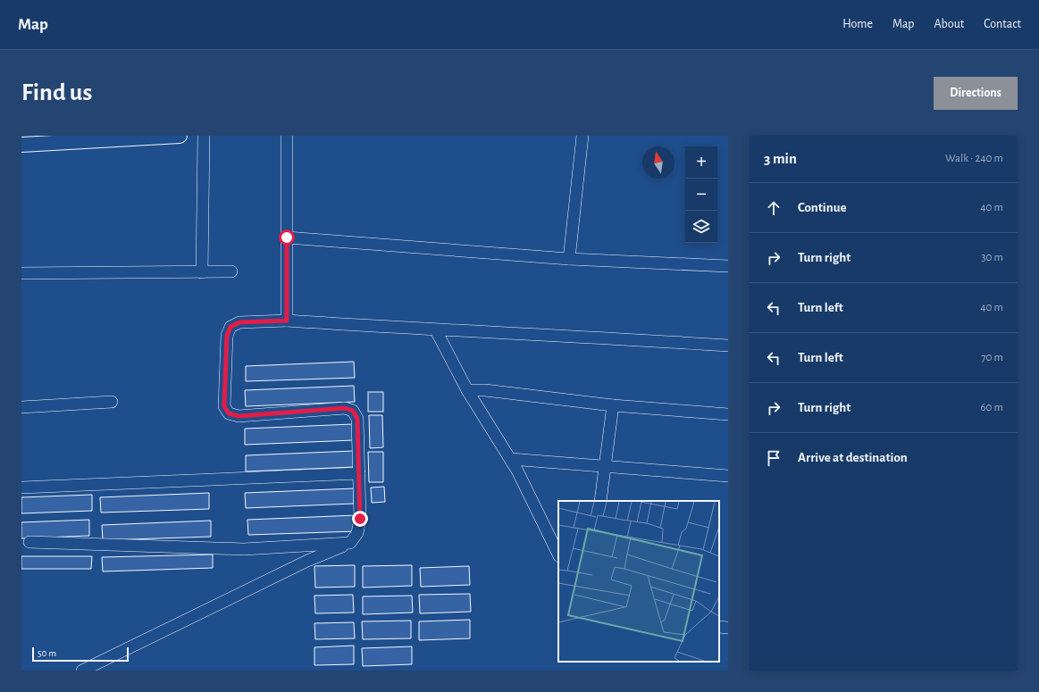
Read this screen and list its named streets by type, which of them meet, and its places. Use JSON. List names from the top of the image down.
{
  "scale_bar": "50 m",
  "north": "top",
  "page": {
    "header": "Map",
    "nav": [
      "Home",
      "Map",
      "About",
      "Contact"
    ],
    "buttons": "Directions",
    "title": "Find us",
    "heading": ["3 min", "Walk · 240 m"],
    "map_buttons": ["+", "−"],
    "list": [
      ["Continue", "40 m"],
      ["Turn right", "30 m"],
      ["Turn left", "40 m"],
      ["Turn left", "70 m"],
      ["Turn right", "60 m"],
      "Arrive at destination"
    ],
    "scale": "50 m"
  }
}
